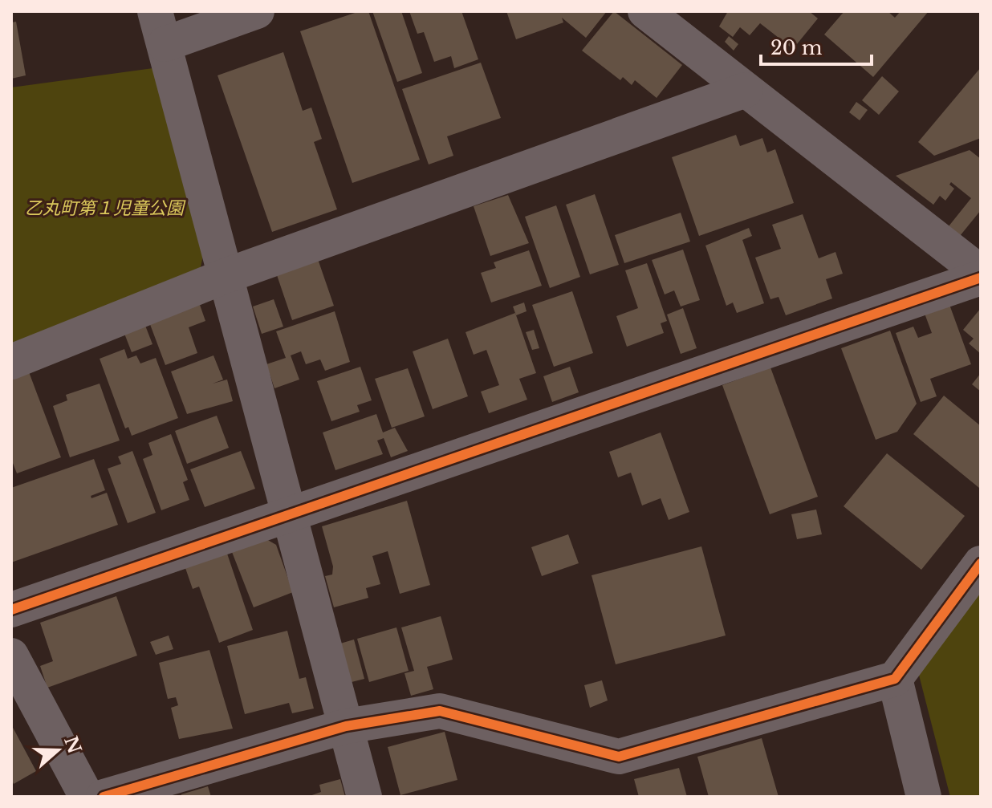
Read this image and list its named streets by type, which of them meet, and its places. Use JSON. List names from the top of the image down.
{
  "parks": ["乙丸町第１児童公園"],
  "scale_bar": "20 m",
  "north": "right"
}
